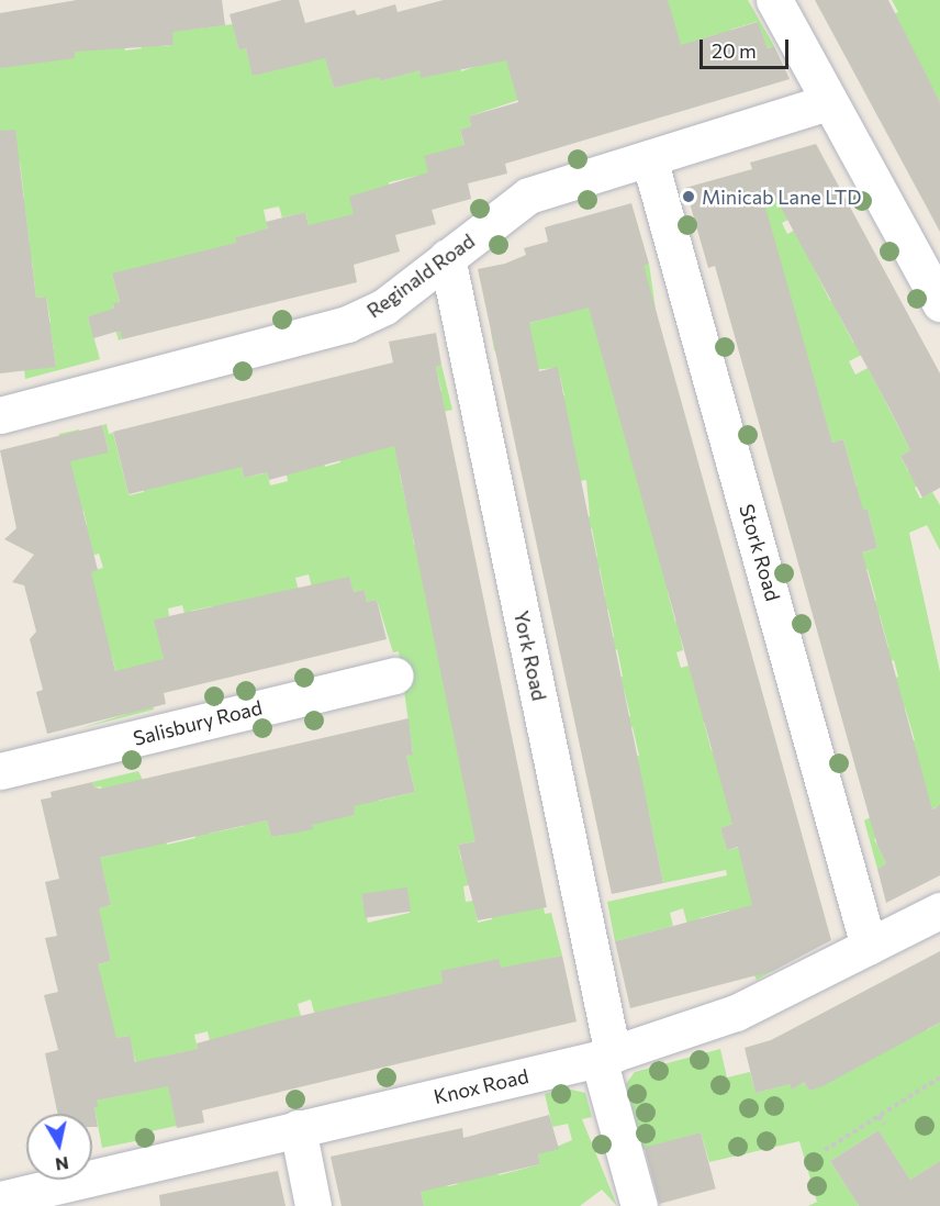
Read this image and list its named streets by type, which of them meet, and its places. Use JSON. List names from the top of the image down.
{
  "streets": {
    "street": [
      "Reginald Road",
      "Stork Road",
      "York Road",
      "Salisbury Road",
      "Knox Road"
    ]
  },
  "crossings": [
    ["Reginald Road", "Stork Road"],
    ["Reginald Road", "York Road"],
    ["Stork Road", "Knox Road"],
    ["York Road", "Knox Road"]
  ],
  "places": ["Minicab Lane LTD"],
  "scale_bar": "20 m",
  "north": "bottom"
}
